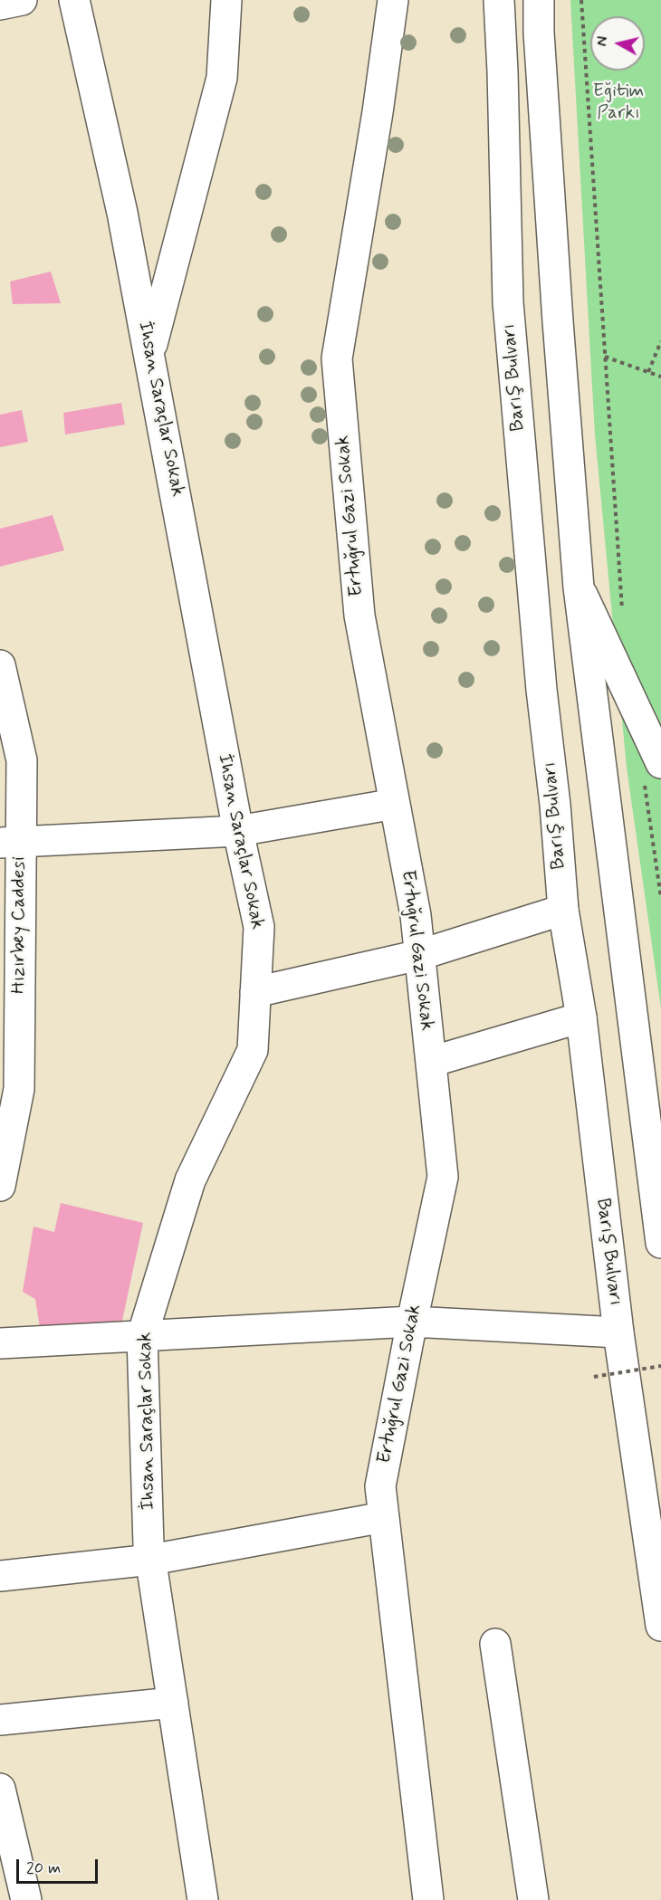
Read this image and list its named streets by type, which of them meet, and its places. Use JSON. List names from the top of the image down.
{
  "streets": {
    "street": [
      "Barış Bulvarı",
      "İhsan Saraçlar Sokak",
      "Ertuğrul Gazi Sokak",
      "Hızırbey Caddesi"
    ]
  },
  "parks": ["Eğitim Parkı"],
  "scale_bar": "20 m",
  "north": "left"
}
